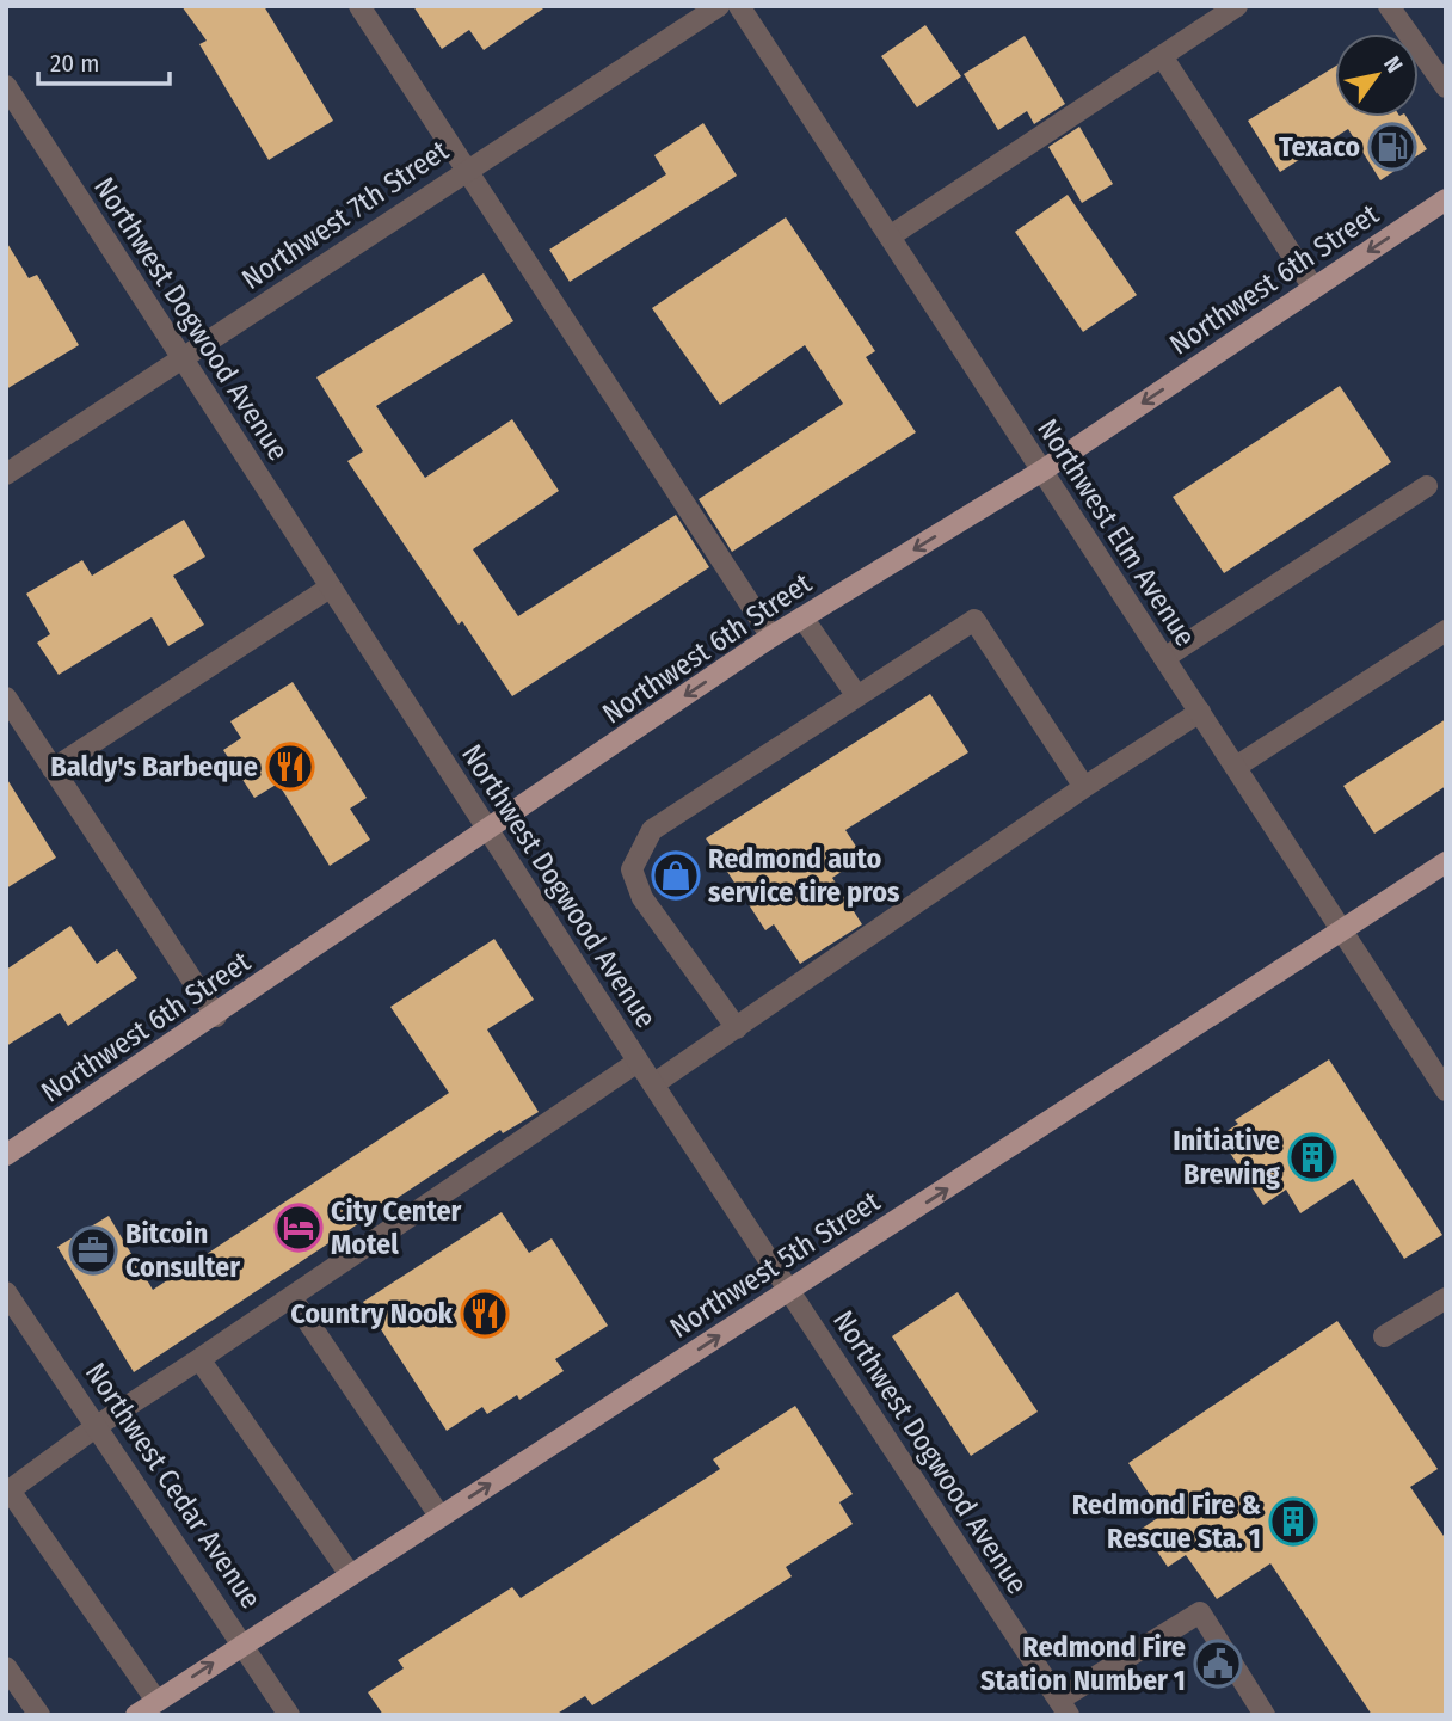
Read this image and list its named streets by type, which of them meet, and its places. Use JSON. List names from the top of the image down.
{
  "streets": {
    "main road": ["Northwest 6th Street", "Northwest 5th Street"],
    "street": [
      "Northwest 7th Street",
      "Northwest Dogwood Avenue",
      "Northwest Elm Avenue",
      "Northwest Cedar Avenue"
    ]
  },
  "crossings": [
    ["Northwest 7th Street", "Northwest Dogwood Avenue"],
    ["Northwest 6th Street", "Northwest Dogwood Avenue"],
    ["Northwest 6th Street", "Northwest Elm Avenue"],
    ["Northwest Dogwood Avenue", "Northwest 5th Street"],
    ["Northwest Elm Avenue", "Northwest 5th Street"],
    ["Northwest 5th Street", "Northwest Cedar Avenue"]
  ],
  "one_way": ["Northwest 6th Street", "Northwest 5th Street"],
  "places": {
    "fuel station": ["Texaco"],
    "restaurant": ["Baldy's Barbeque", "Country Nook"],
    "shop": ["Redmond auto service tire pros"],
    "building": ["Initiative Brewing", "Redmond Fire & Rescue Sta. 1"],
    "hotel": ["City Center Motel"],
    "office": ["Bitcoin Consulter"],
    "public building": ["Redmond Fire Station Number 1"]
  },
  "scale_bar": "20 m",
  "north": "top right"
}
